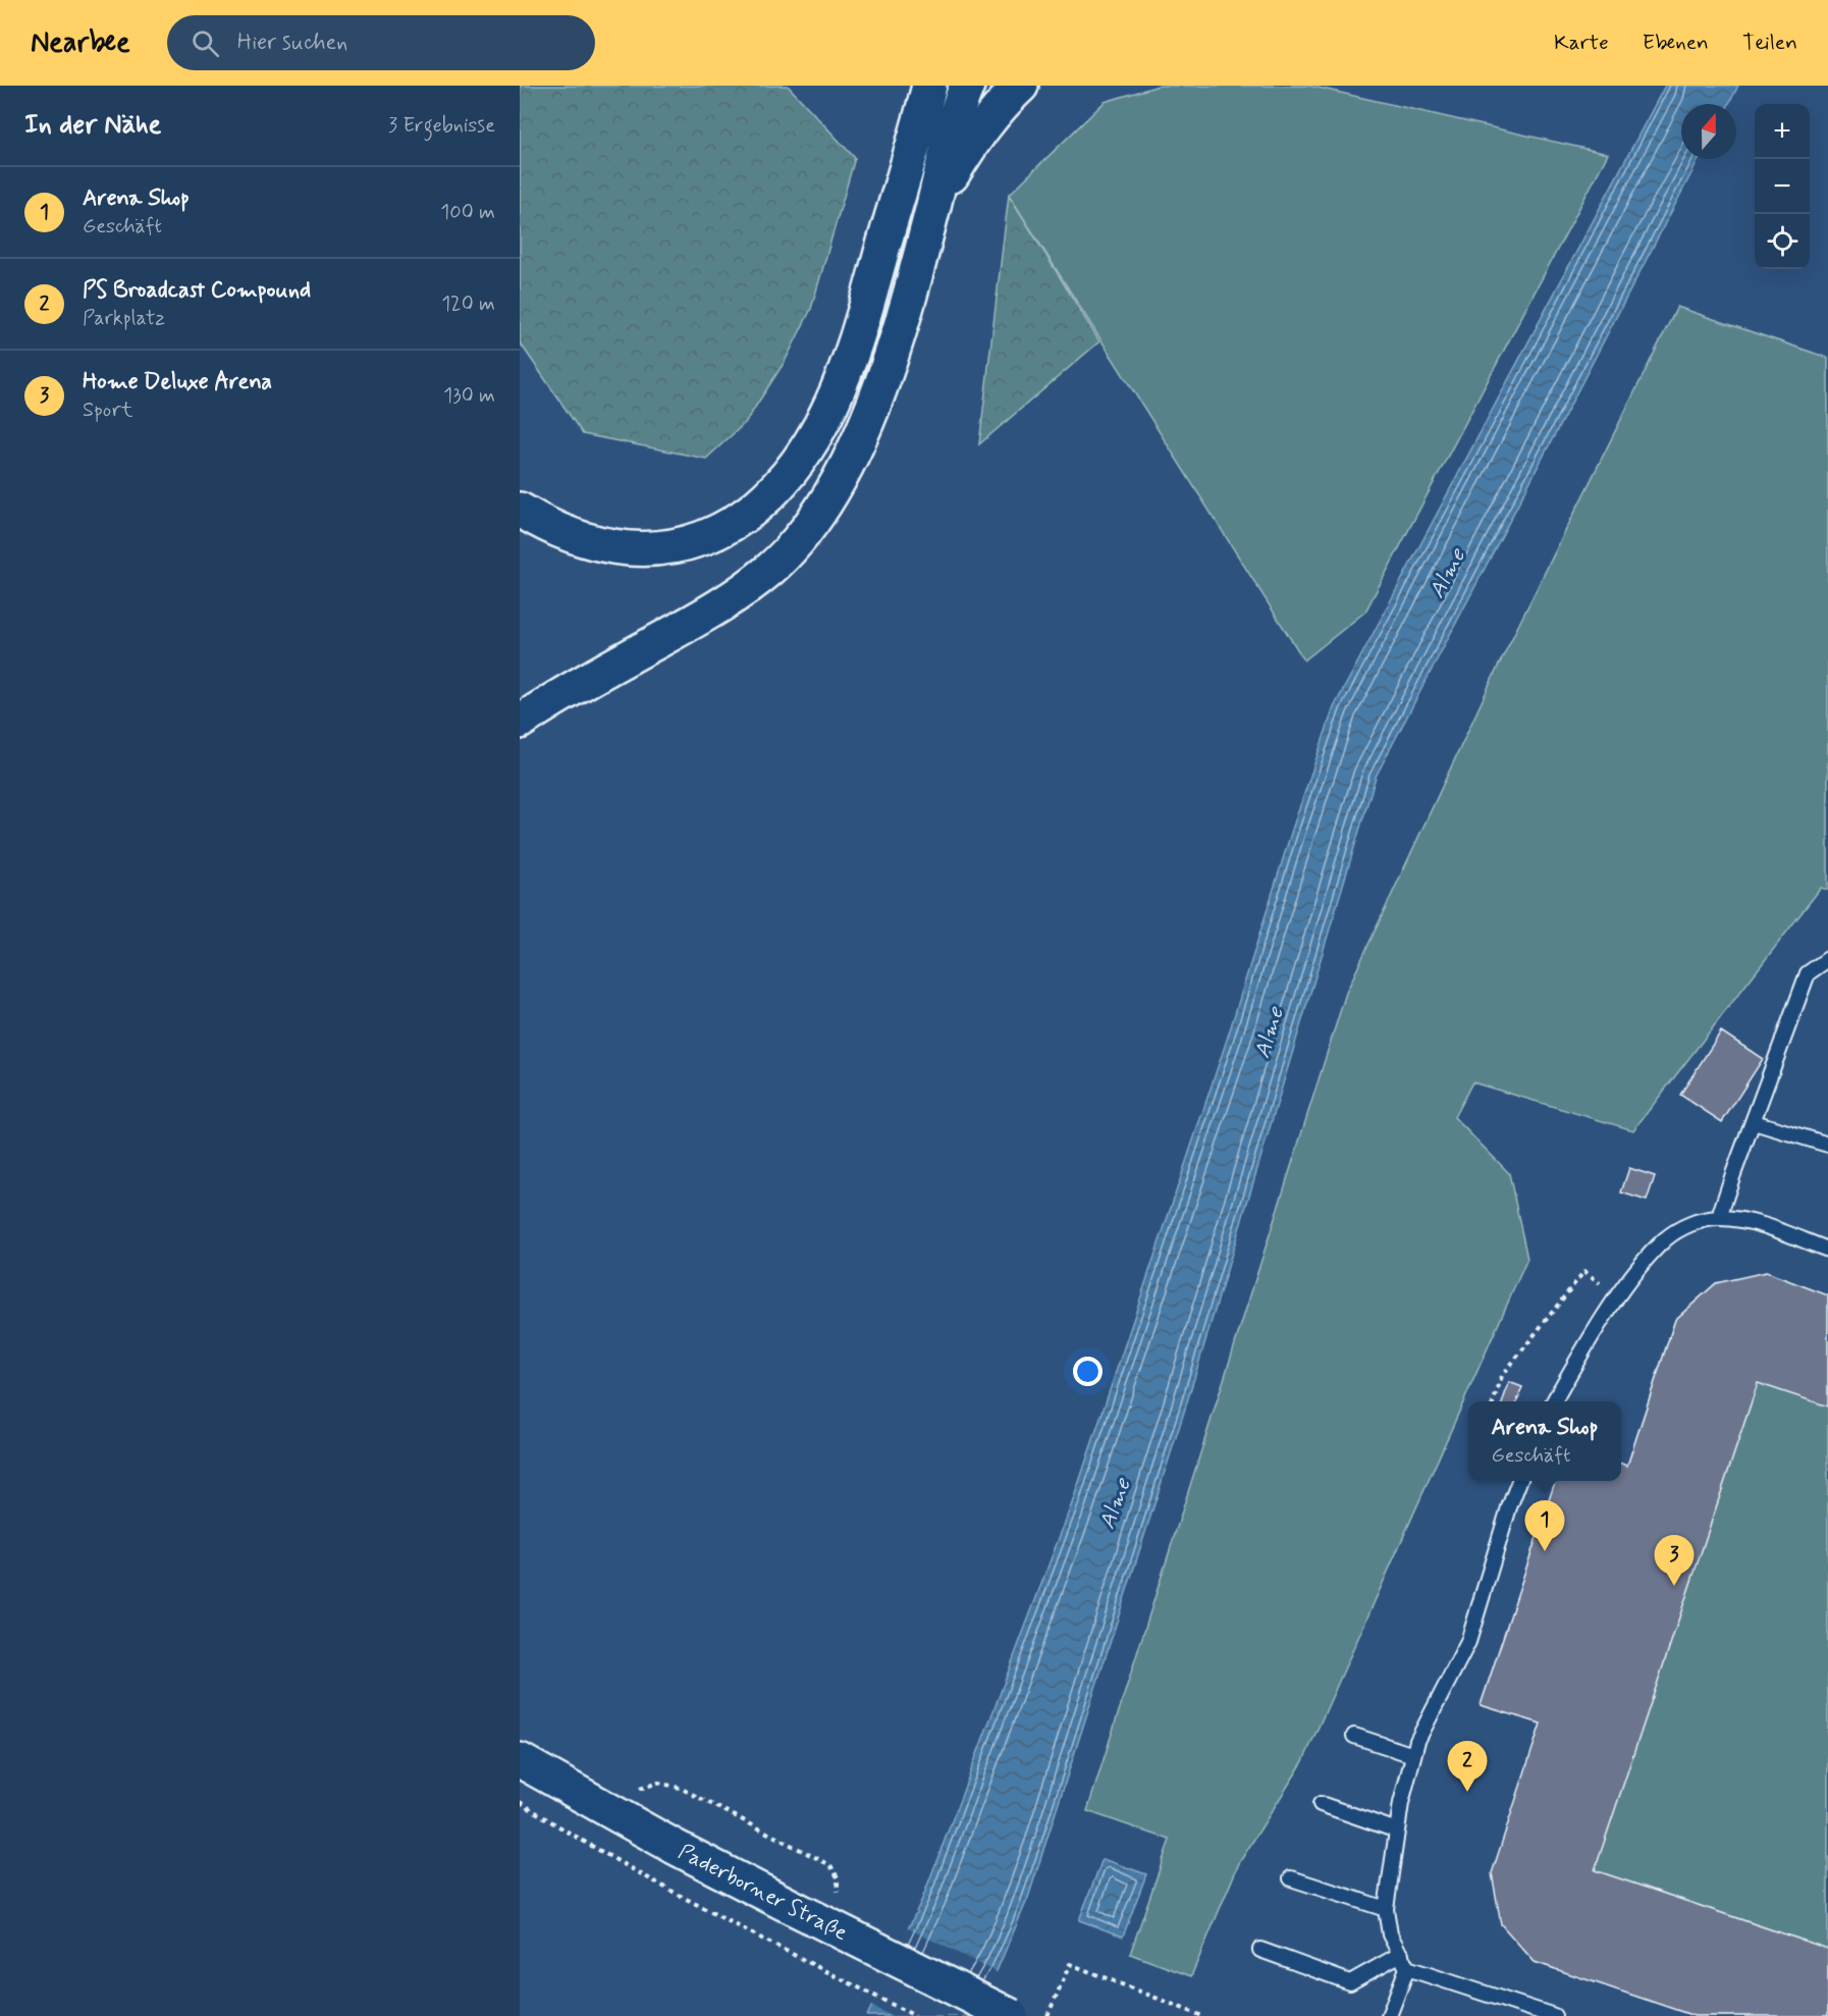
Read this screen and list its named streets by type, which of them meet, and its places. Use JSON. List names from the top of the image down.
{
  "streets": {
    "main road": ["Paderborner Straße"]
  },
  "water": ["Alme"],
  "north": "top",
  "page": {
    "header": "Nearbee",
    "search": "Hier suchen",
    "nav": ["Karte", "Ebenen", "Teilen"],
    "heading": ["In der Nähe", "3 Ergebnisse"],
    "map_buttons": ["+", "−"],
    "list": [
      {
        "mark": "1",
        "name": "Arena Shop",
        "note": "Geschäft",
        "value": "100 m"
      },
      {
        "mark": "2",
        "name": "PS Broadcast Compound",
        "note": "Parkplatz",
        "value": "120 m"
      },
      {
        "mark": "3",
        "name": "Home Deluxe Arena",
        "note": "Sport",
        "value": "130 m"
      }
    ],
    "popup": ["Arena Shop", "Geschäft"],
    "pins": ["1", "3", "2"]
  }
}
